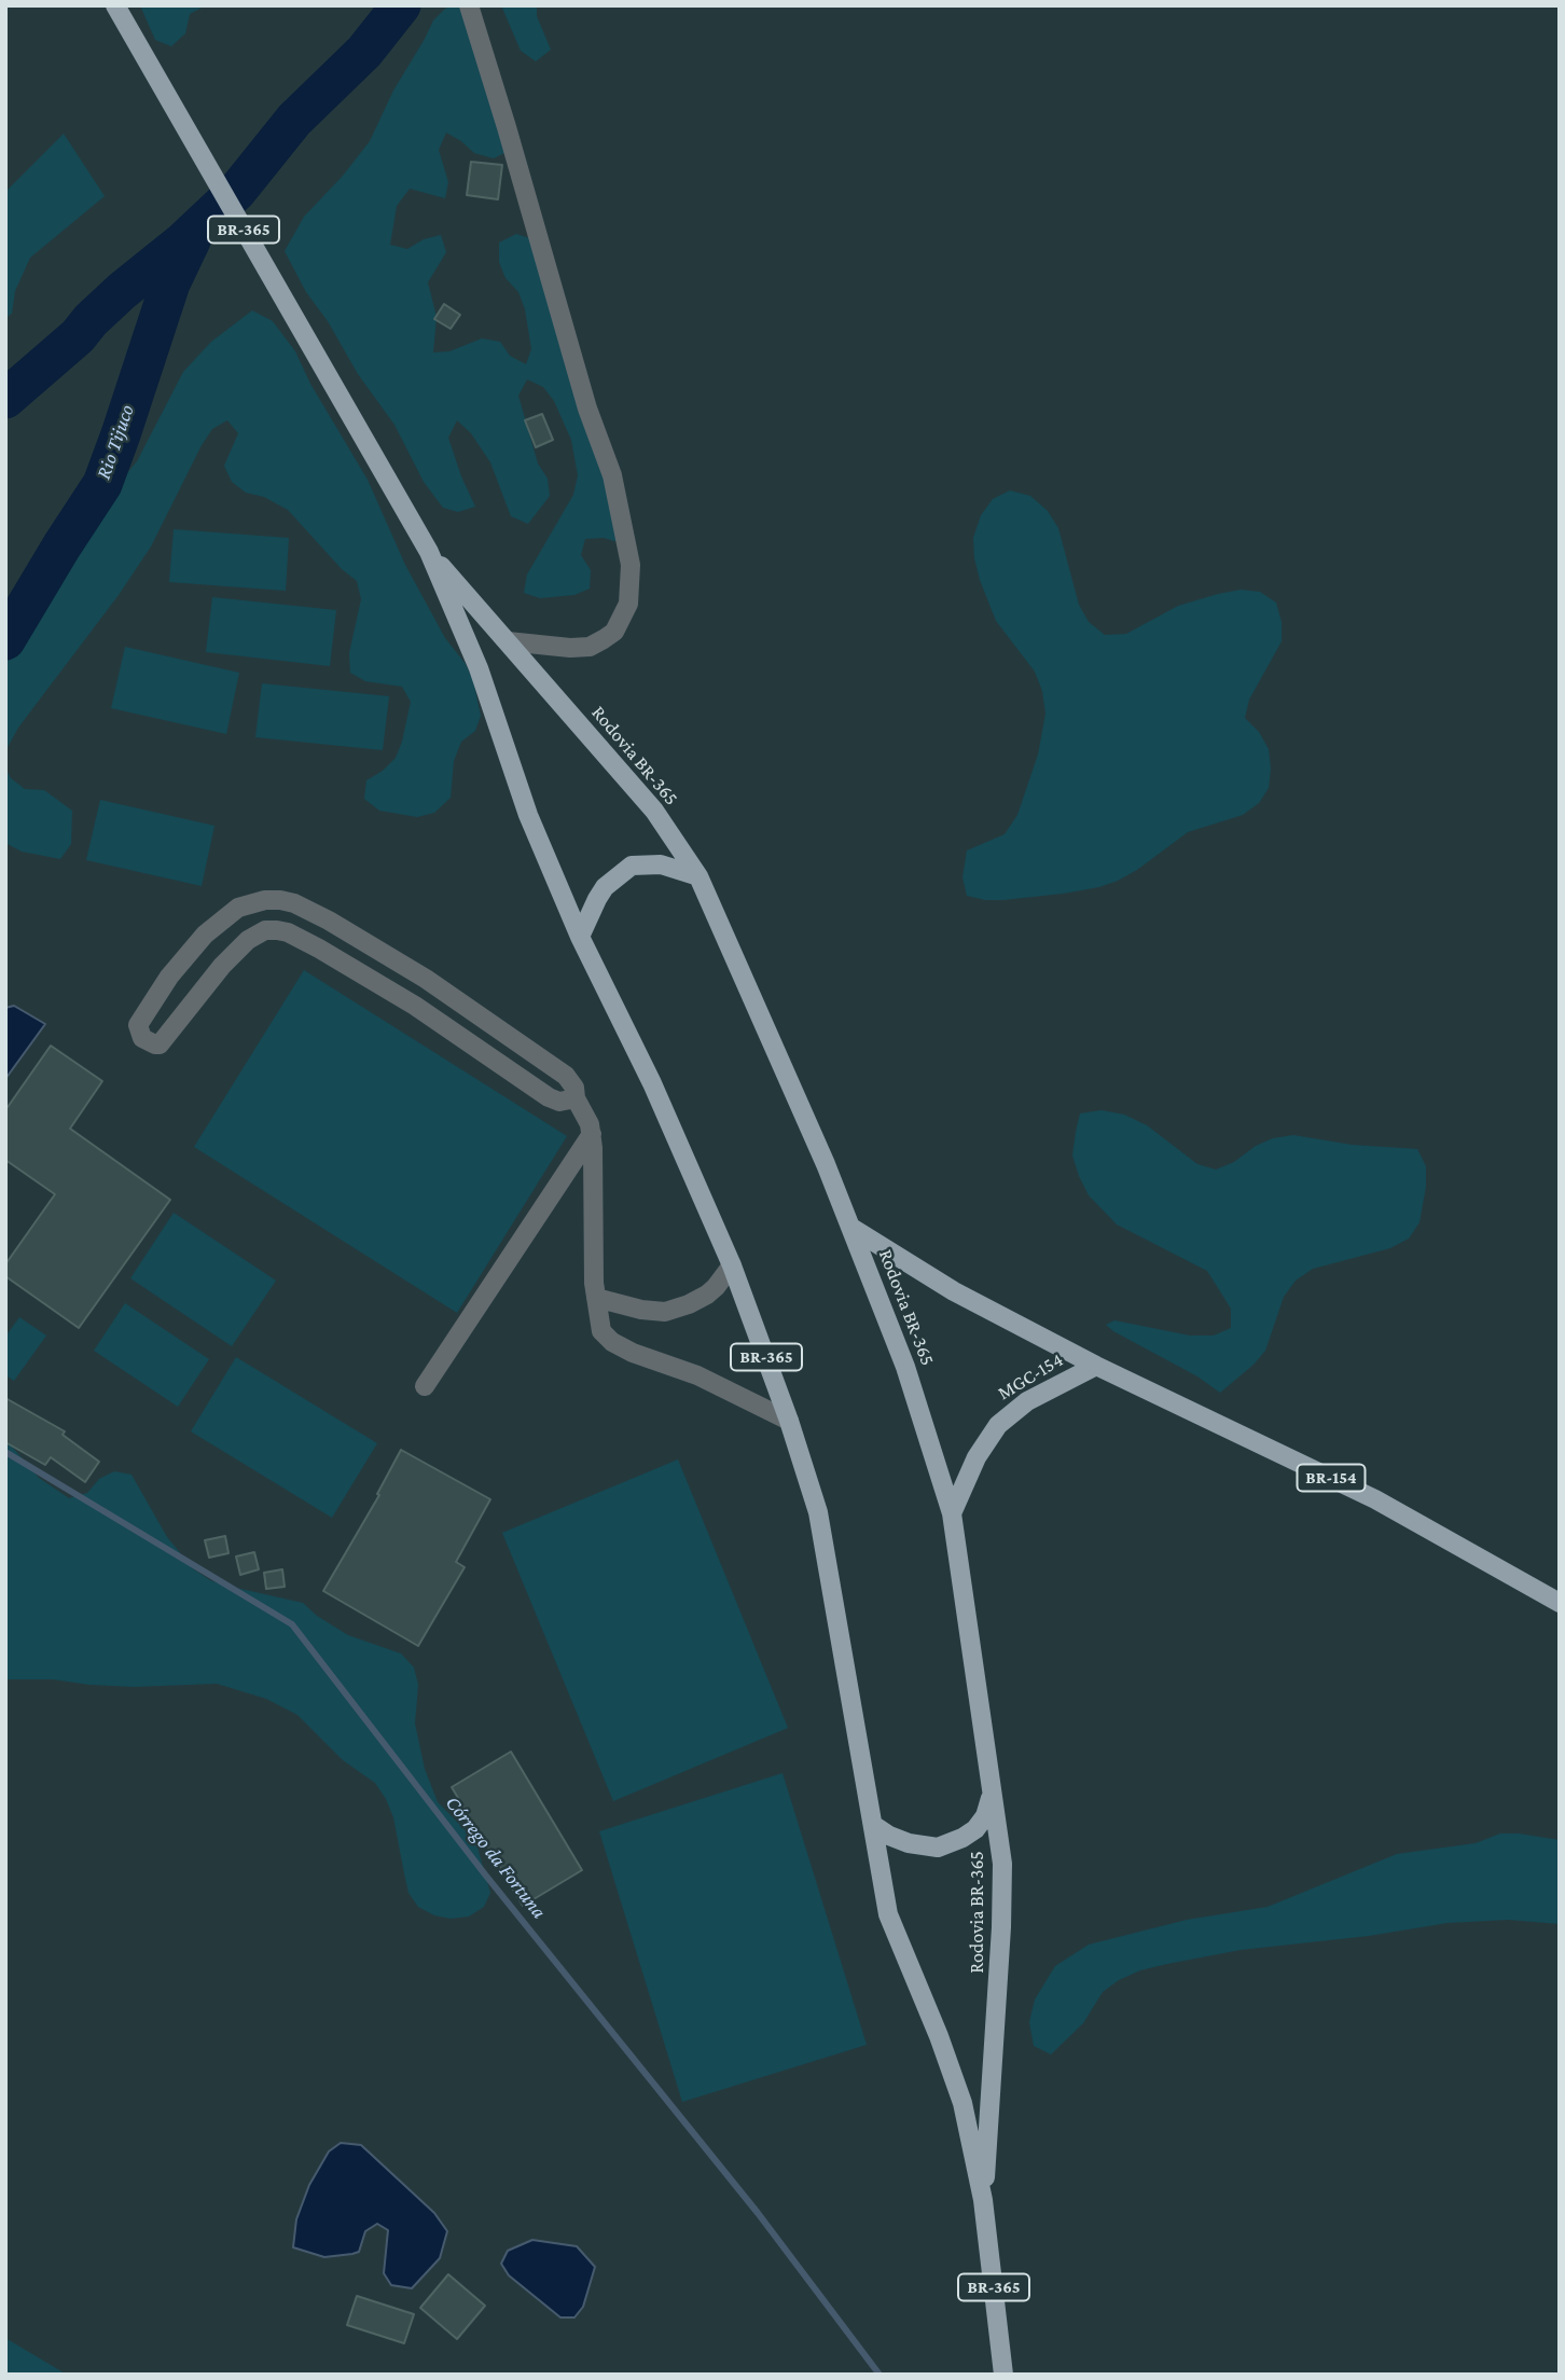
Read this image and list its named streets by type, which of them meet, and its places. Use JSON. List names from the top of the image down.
{
  "streets": {
    "main road": [
      "BR-365",
      "Rodovia BR-365",
      "MGC-154",
      "BR-154"
    ]
  },
  "crossings": [
    ["Rodovia BR-365", "MGC-154"],
    ["Rodovia BR-365", "BR-154"],
    ["MGC-154", "BR-154"]
  ],
  "water": ["Rio Tijuco", "Córrego da Fortuna"]
}
